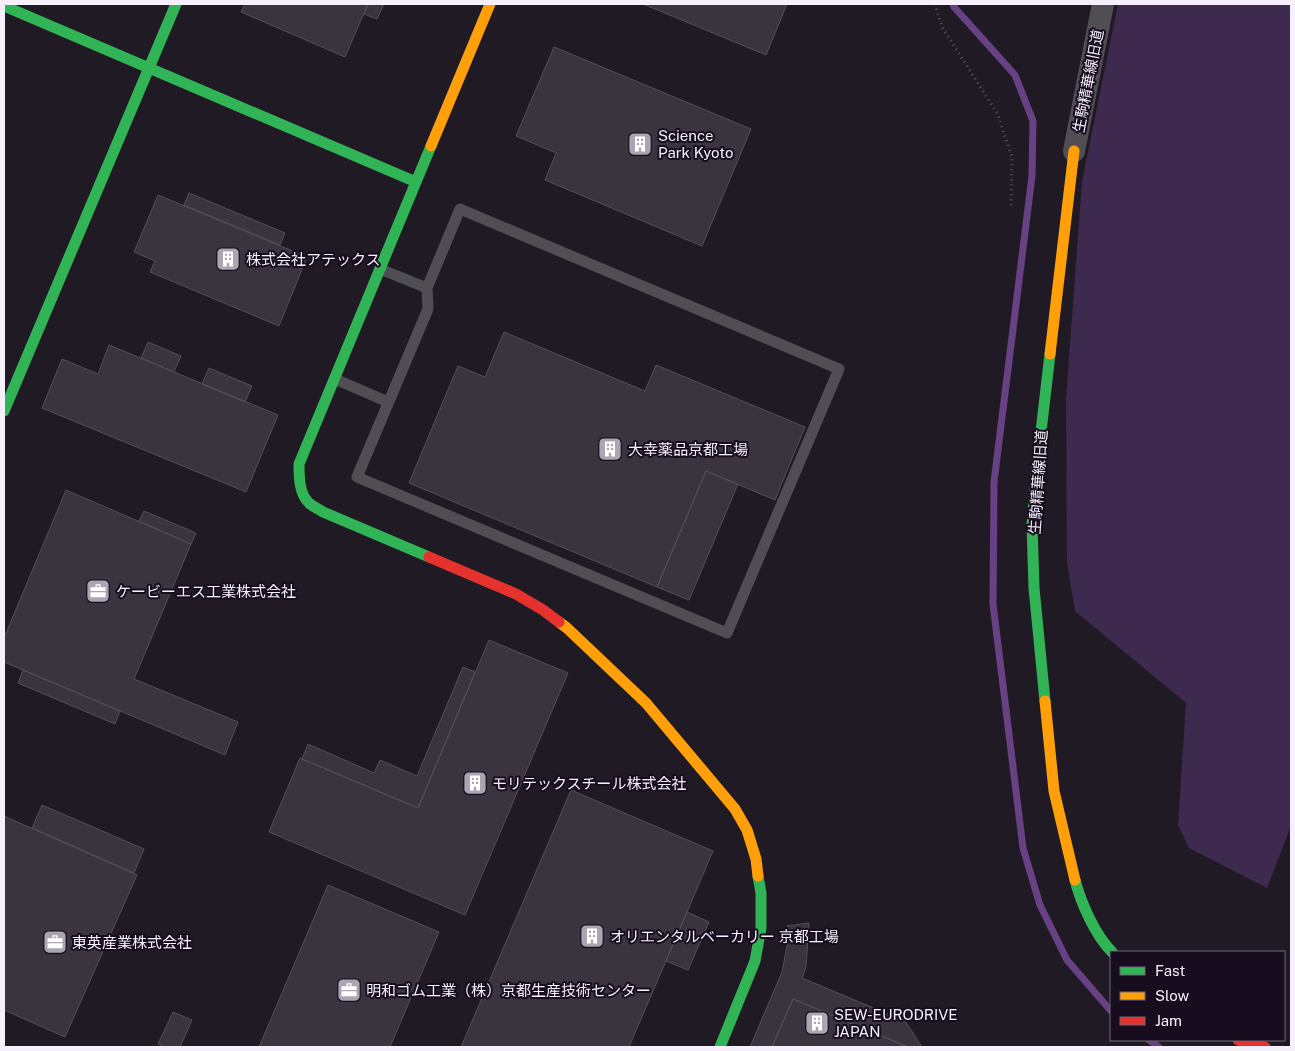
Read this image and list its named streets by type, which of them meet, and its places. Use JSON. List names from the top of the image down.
{
  "streets": {
    "street": ["生駒精華線旧道"]
  },
  "places": {
    "building": [
      "Science Park Kyoto",
      "株式会社アテックス",
      "大幸薬品京都工場",
      "モリテックスチール株式会社",
      "オリエンタルベーカリー 京都工場",
      "SEW-EURODRIVE JAPAN"
    ],
    "office": ["ケービーエス工業株式会社", "東英産業株式会社", "明和ゴム工業（株）京都生産技術センター"]
  },
  "legend": ["Fast", "Slow", "Jam"]
}
